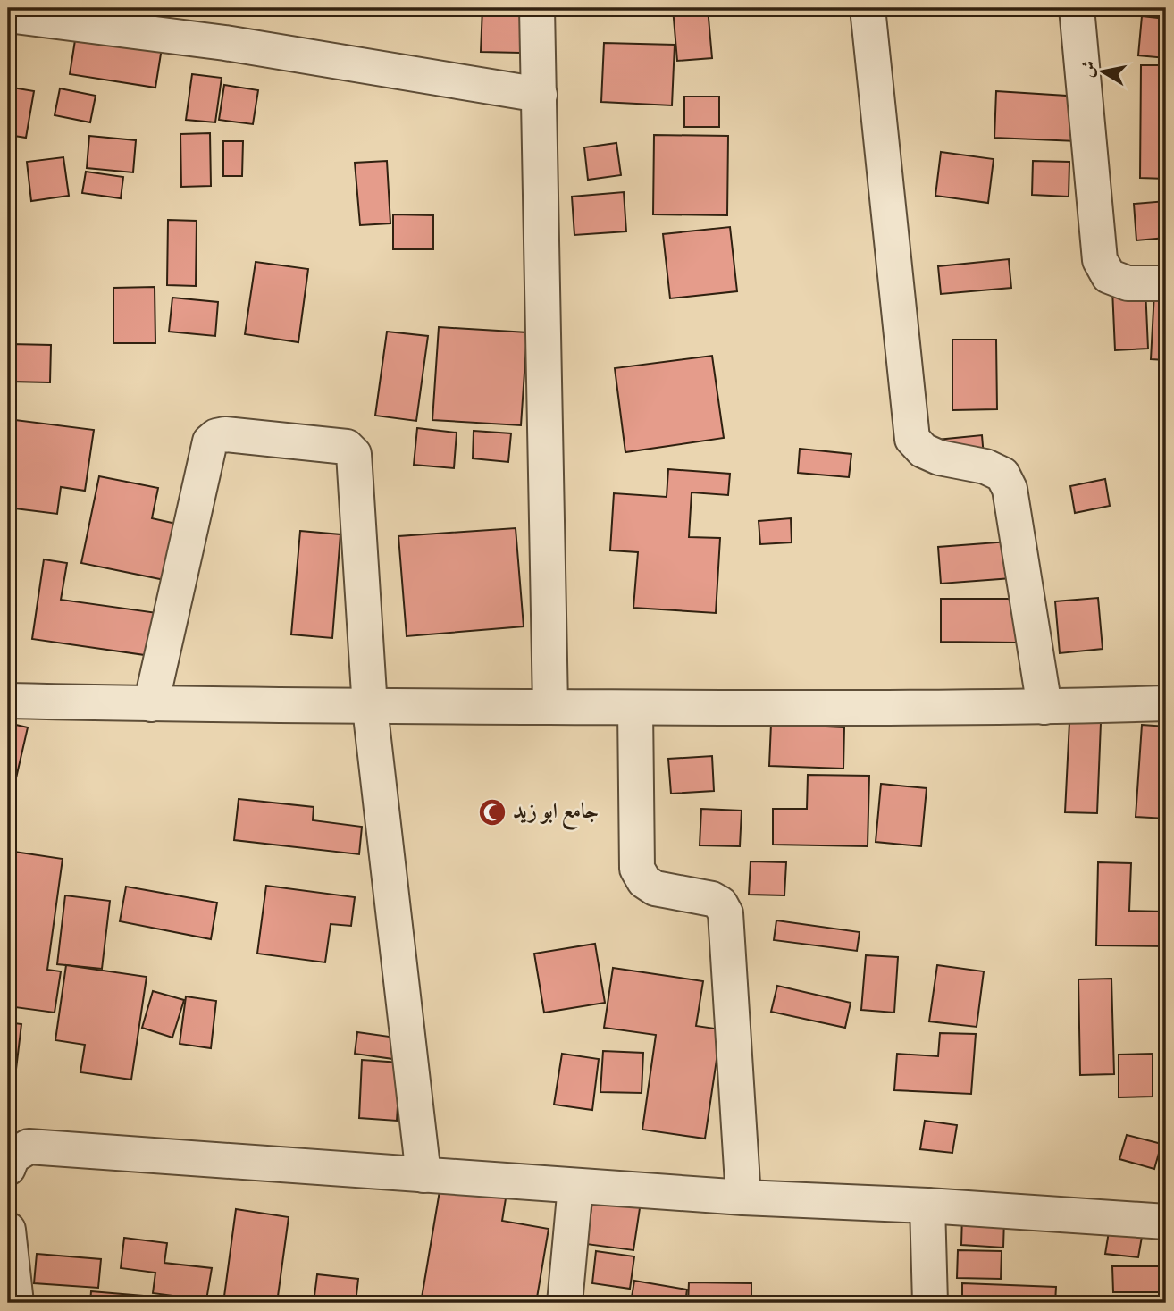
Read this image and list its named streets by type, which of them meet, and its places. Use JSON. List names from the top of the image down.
{
  "places": {
    "mosque": ["جامع ابو زيد"]
  },
  "north": "left"
}
